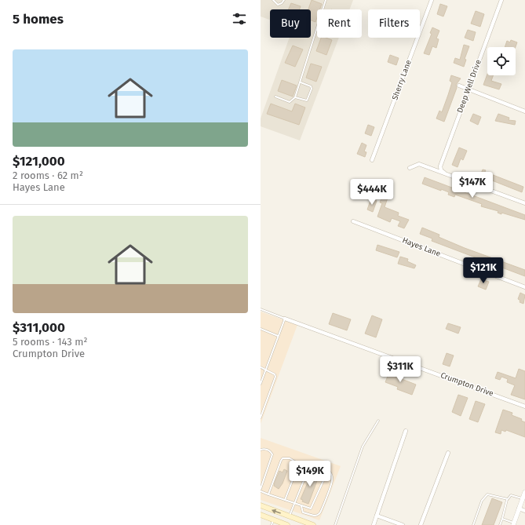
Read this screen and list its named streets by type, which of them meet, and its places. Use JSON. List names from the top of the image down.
{
  "streets": {
    "street": [
      "Sherry Lane",
      "Deep Well Drive",
      "Hayes Lane",
      "Crumpton Drive"
    ]
  },
  "page": {
    "heading": "5 homes",
    "chip": ["Buy", "Rent", "Filters"],
    "list": [
      {
        "name": "$121,000",
        "note": "2 rooms · 62 m² · Hayes Lane"
      },
      {
        "name": "$311,000",
        "note": "5 rooms · 143 m² · Crumpton Drive"
      }
    ],
    "price": [
      "$147K",
      "$444K",
      "$121K",
      "$311K",
      "$149K"
    ]
  }
}
